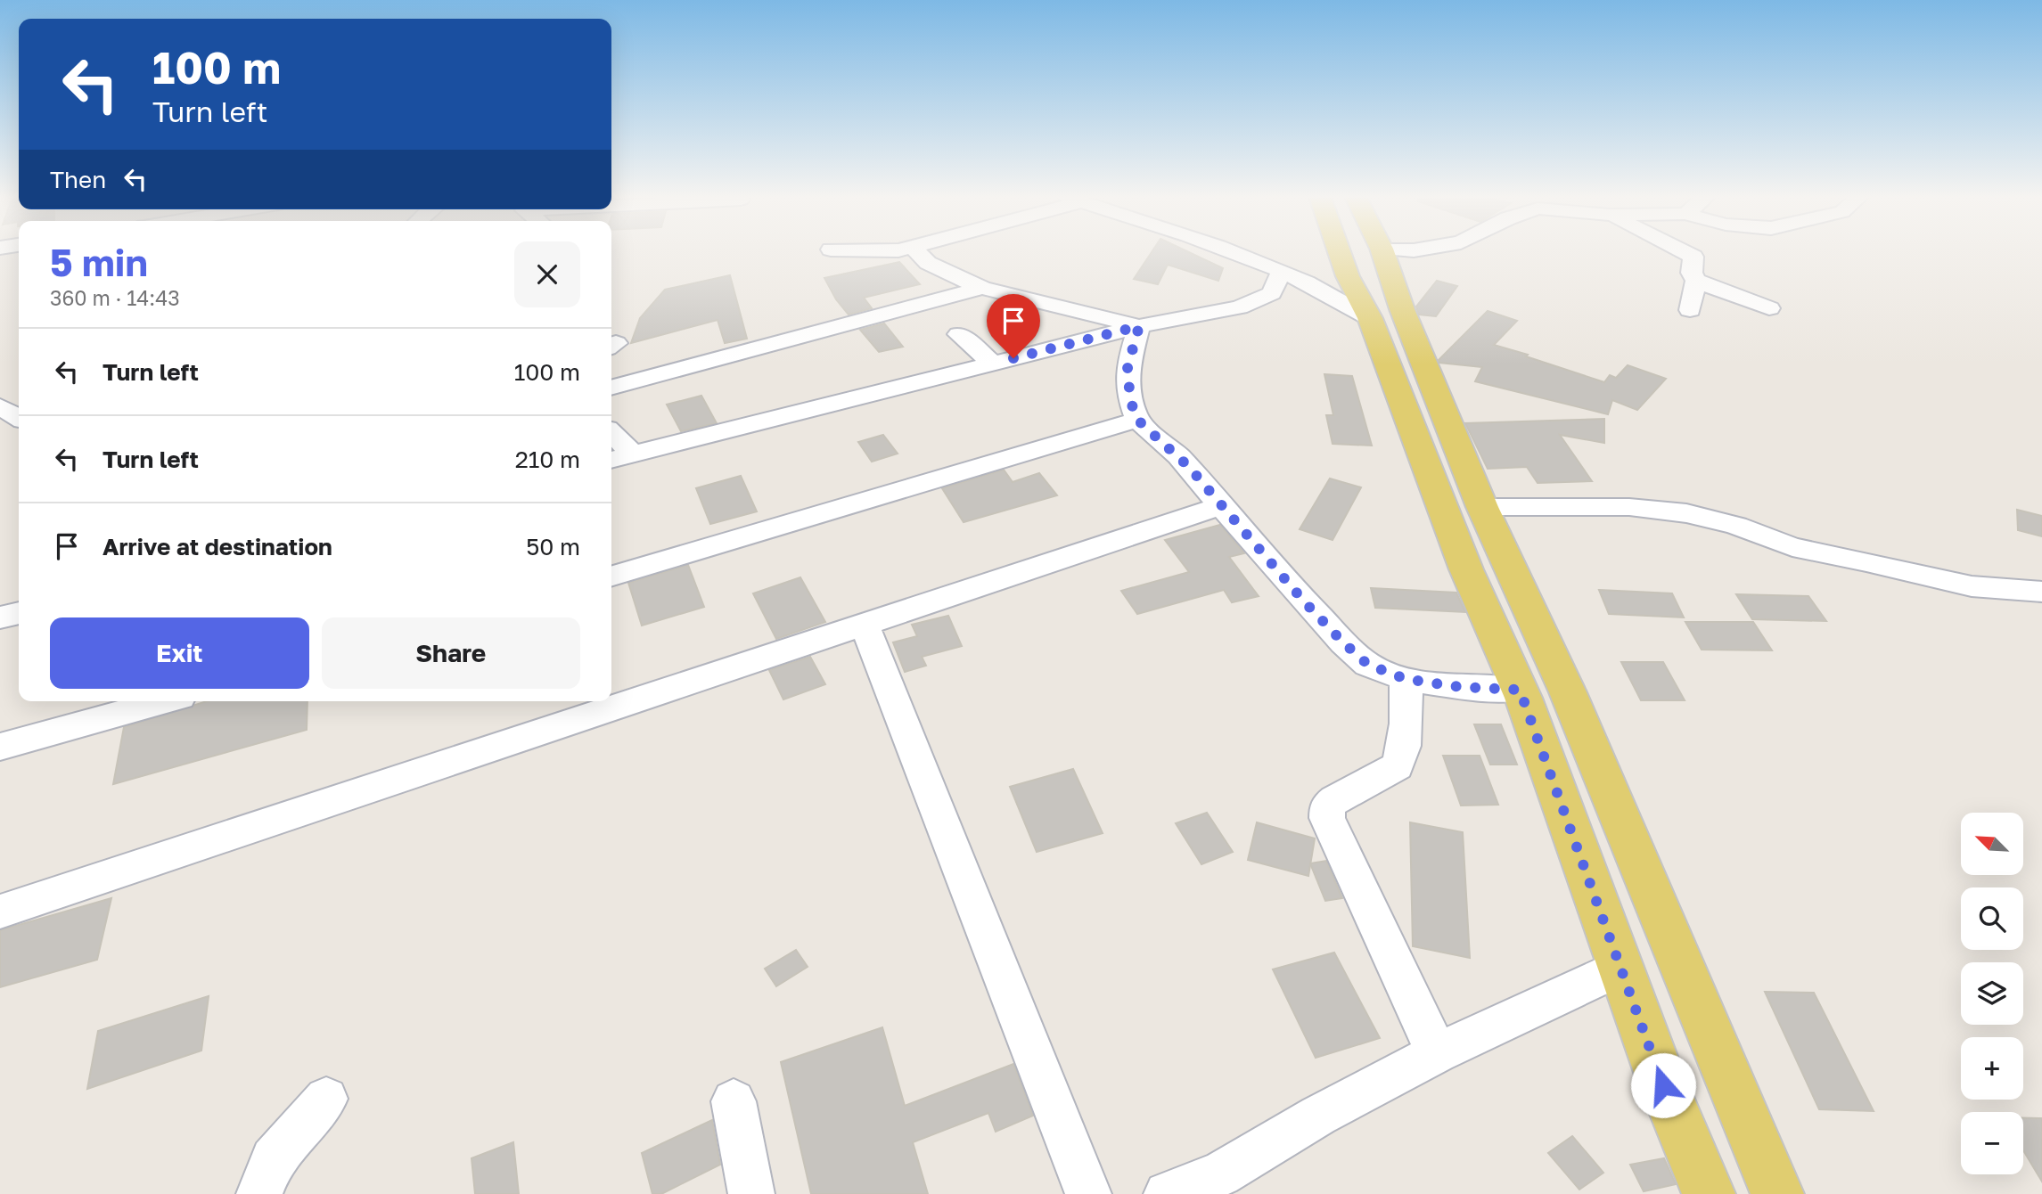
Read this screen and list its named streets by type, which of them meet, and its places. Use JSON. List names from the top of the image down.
{
  "north": "top left",
  "page": {
    "turn": ["100 m", "Turn left"],
    "then": "Then",
    "heading": ["5 min", "360 m · 14:43"],
    "list": [
      {
        "name": "Turn left",
        "value": "100 m"
      },
      {
        "name": "Turn left",
        "value": "210 m"
      },
      {
        "name": "Arrive at destination",
        "value": "50 m"
      }
    ],
    "buttons": ["Exit", "Share"],
    "map_buttons": ["+", "−"]
  }
}
